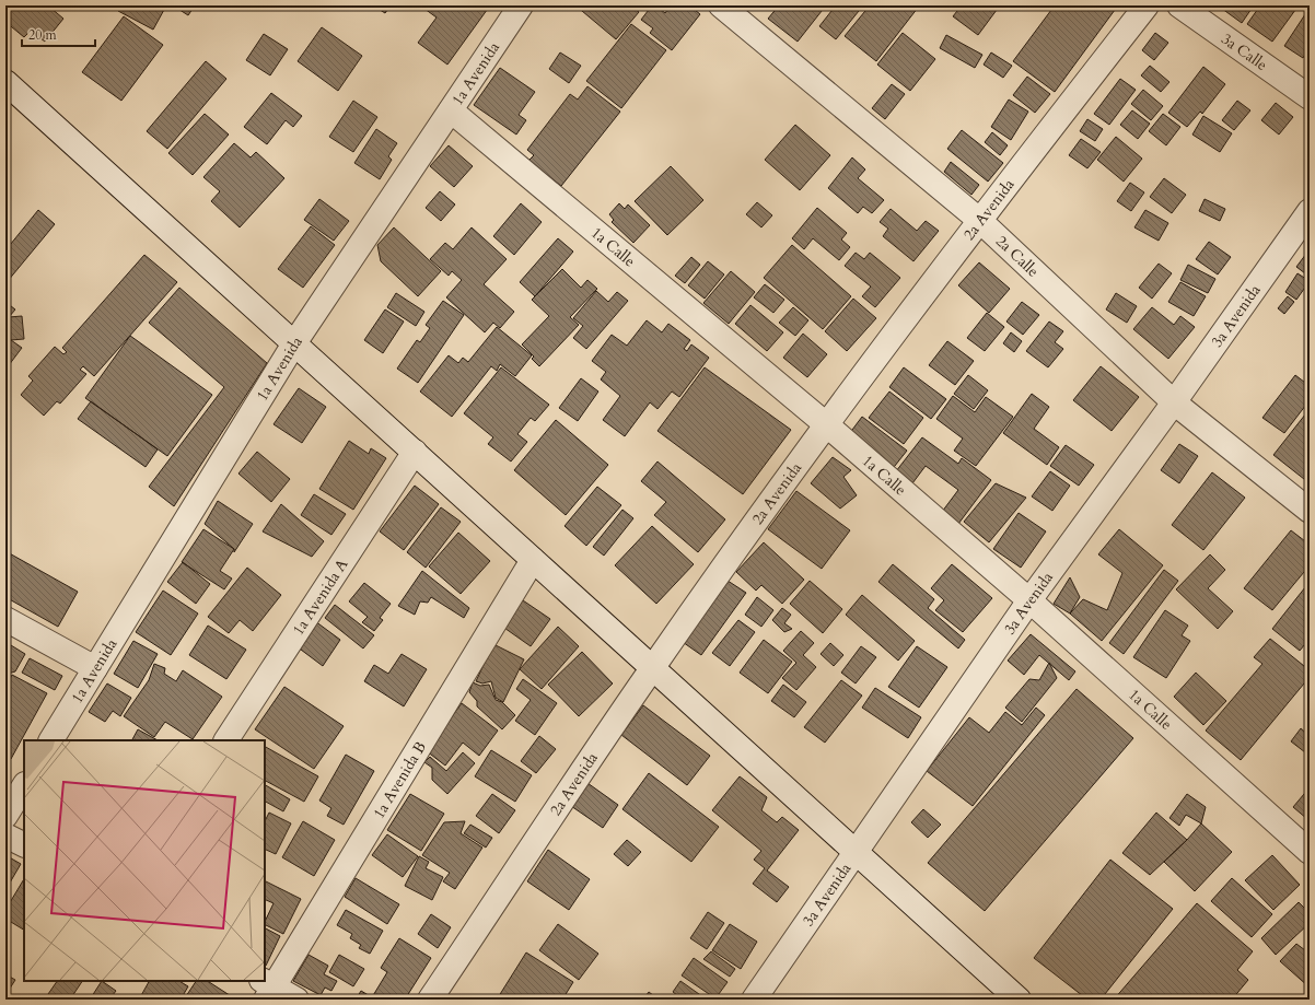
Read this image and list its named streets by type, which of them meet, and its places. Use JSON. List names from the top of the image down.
{
  "streets": {
    "street": [
      "3a Calle",
      "1a Avenida",
      "2a Avenida",
      "1a Calle",
      "2a Calle",
      "3a Avenida",
      "1a Avenida A",
      "1a Avenida B"
    ]
  },
  "crossings": [
    ["1a Avenida", "1a Calle"],
    ["2a Avenida", "1a Calle"],
    ["2a Avenida", "2a Calle"],
    ["1a Calle", "3a Avenida"],
    ["2a Calle", "3a Avenida"]
  ],
  "scale_bar": "20 m"
}
